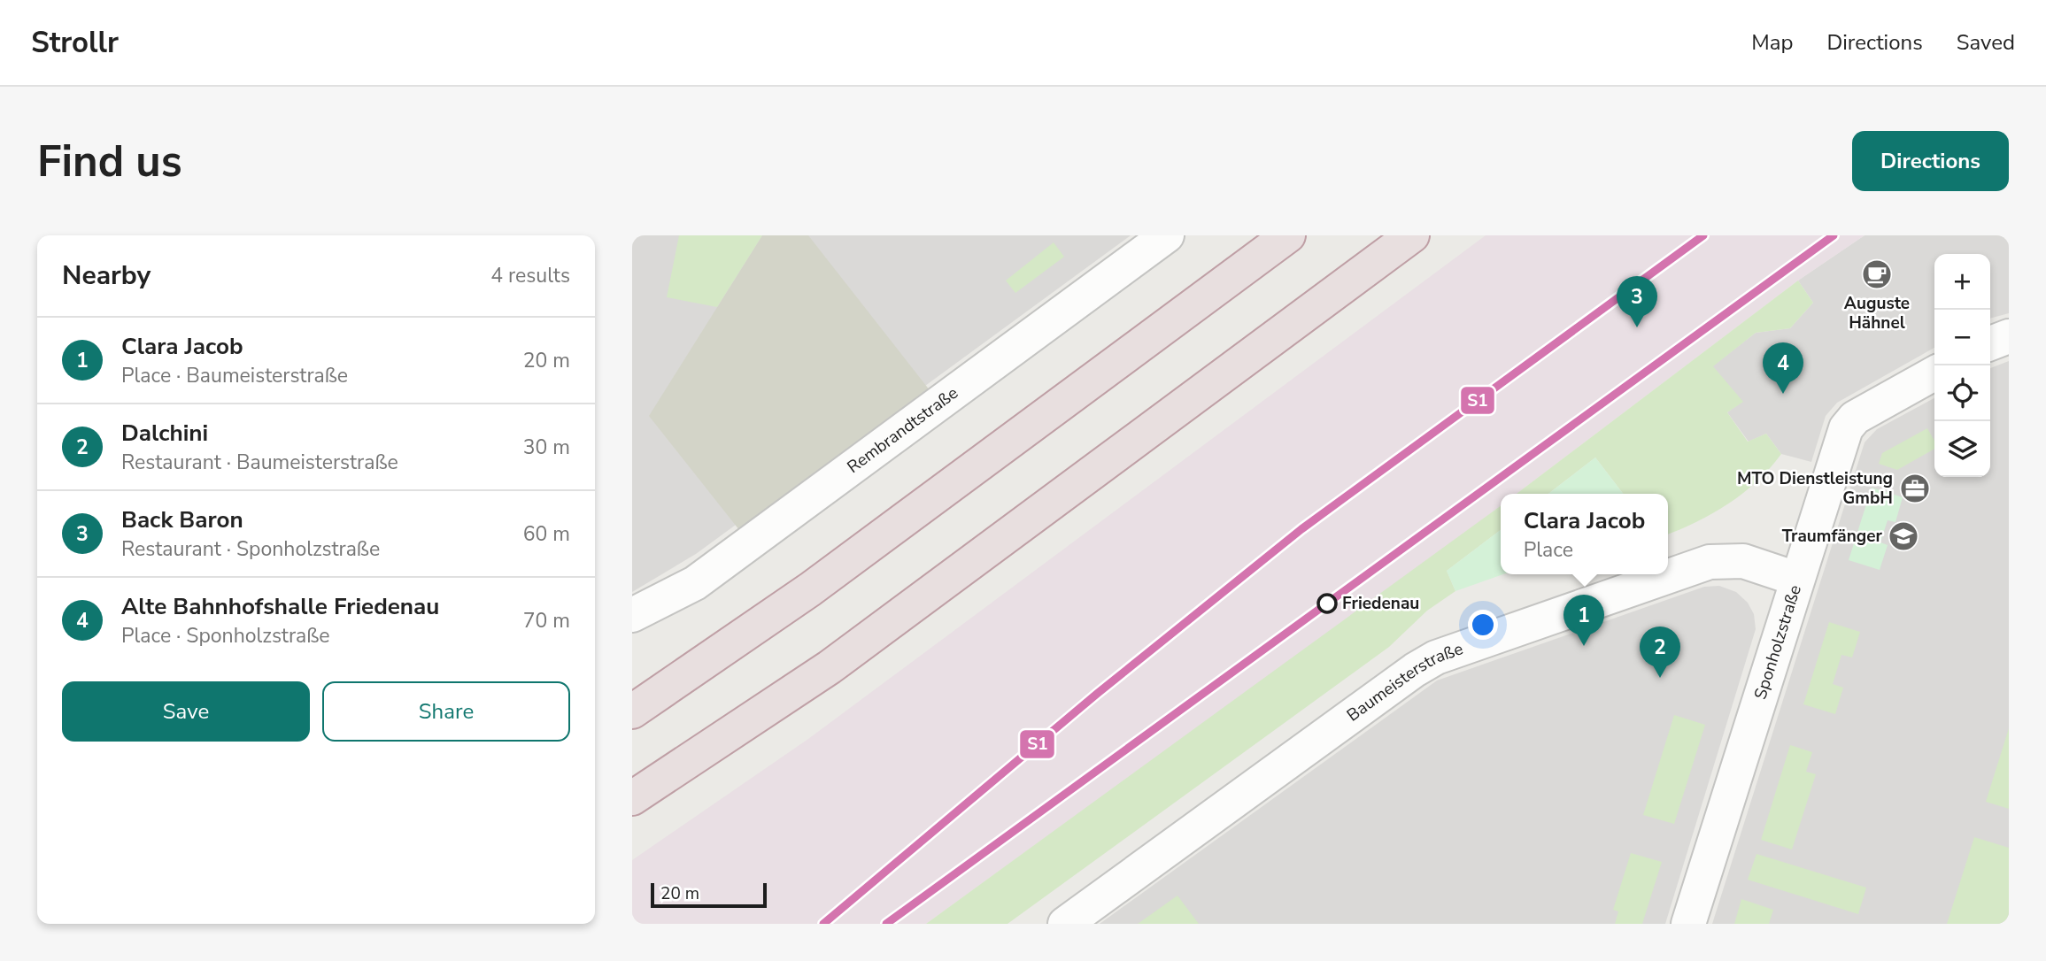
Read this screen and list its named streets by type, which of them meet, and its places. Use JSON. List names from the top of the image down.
{
  "streets": {
    "street": ["Rembrandtstraße", "Sponholzstraße", "Baumeisterstraße"]
  },
  "crossings": [
    ["Sponholzstraße", "Baumeisterstraße"]
  ],
  "places": {
    "cafe": ["Auguste Hähnel"],
    "office": ["MTO Dienstleistung GmbH"],
    "school or university": ["Traumfänger"],
    "other": ["Friedenau"]
  },
  "lines": ["transit line S1"],
  "scale_bar": "20 m",
  "page": {
    "header": "Strollr",
    "nav": ["Map", "Directions", "Saved"],
    "buttons": [
      "Directions",
      ["Save", "Share"]
    ],
    "title": "Find us",
    "heading": ["Nearby", "4 results"],
    "map_buttons": ["+", "−"],
    "pins": [
      "3",
      "4",
      "1",
      "2"
    ],
    "list": [
      {
        "mark": "1",
        "name": "Clara Jacob",
        "note": "Place · Baumeisterstraße",
        "value": "20 m"
      },
      {
        "mark": "2",
        "name": "Dalchini",
        "note": "Restaurant · Baumeisterstraße",
        "value": "30 m"
      },
      {
        "mark": "3",
        "name": "Back Baron",
        "note": "Restaurant · Sponholzstraße",
        "value": "60 m"
      },
      {
        "mark": "4",
        "name": "Alte Bahnhofshalle Friedenau",
        "note": "Place · Sponholzstraße",
        "value": "70 m"
      }
    ],
    "popup": ["Clara Jacob", "Place"],
    "scale": "20 m"
  }
}
